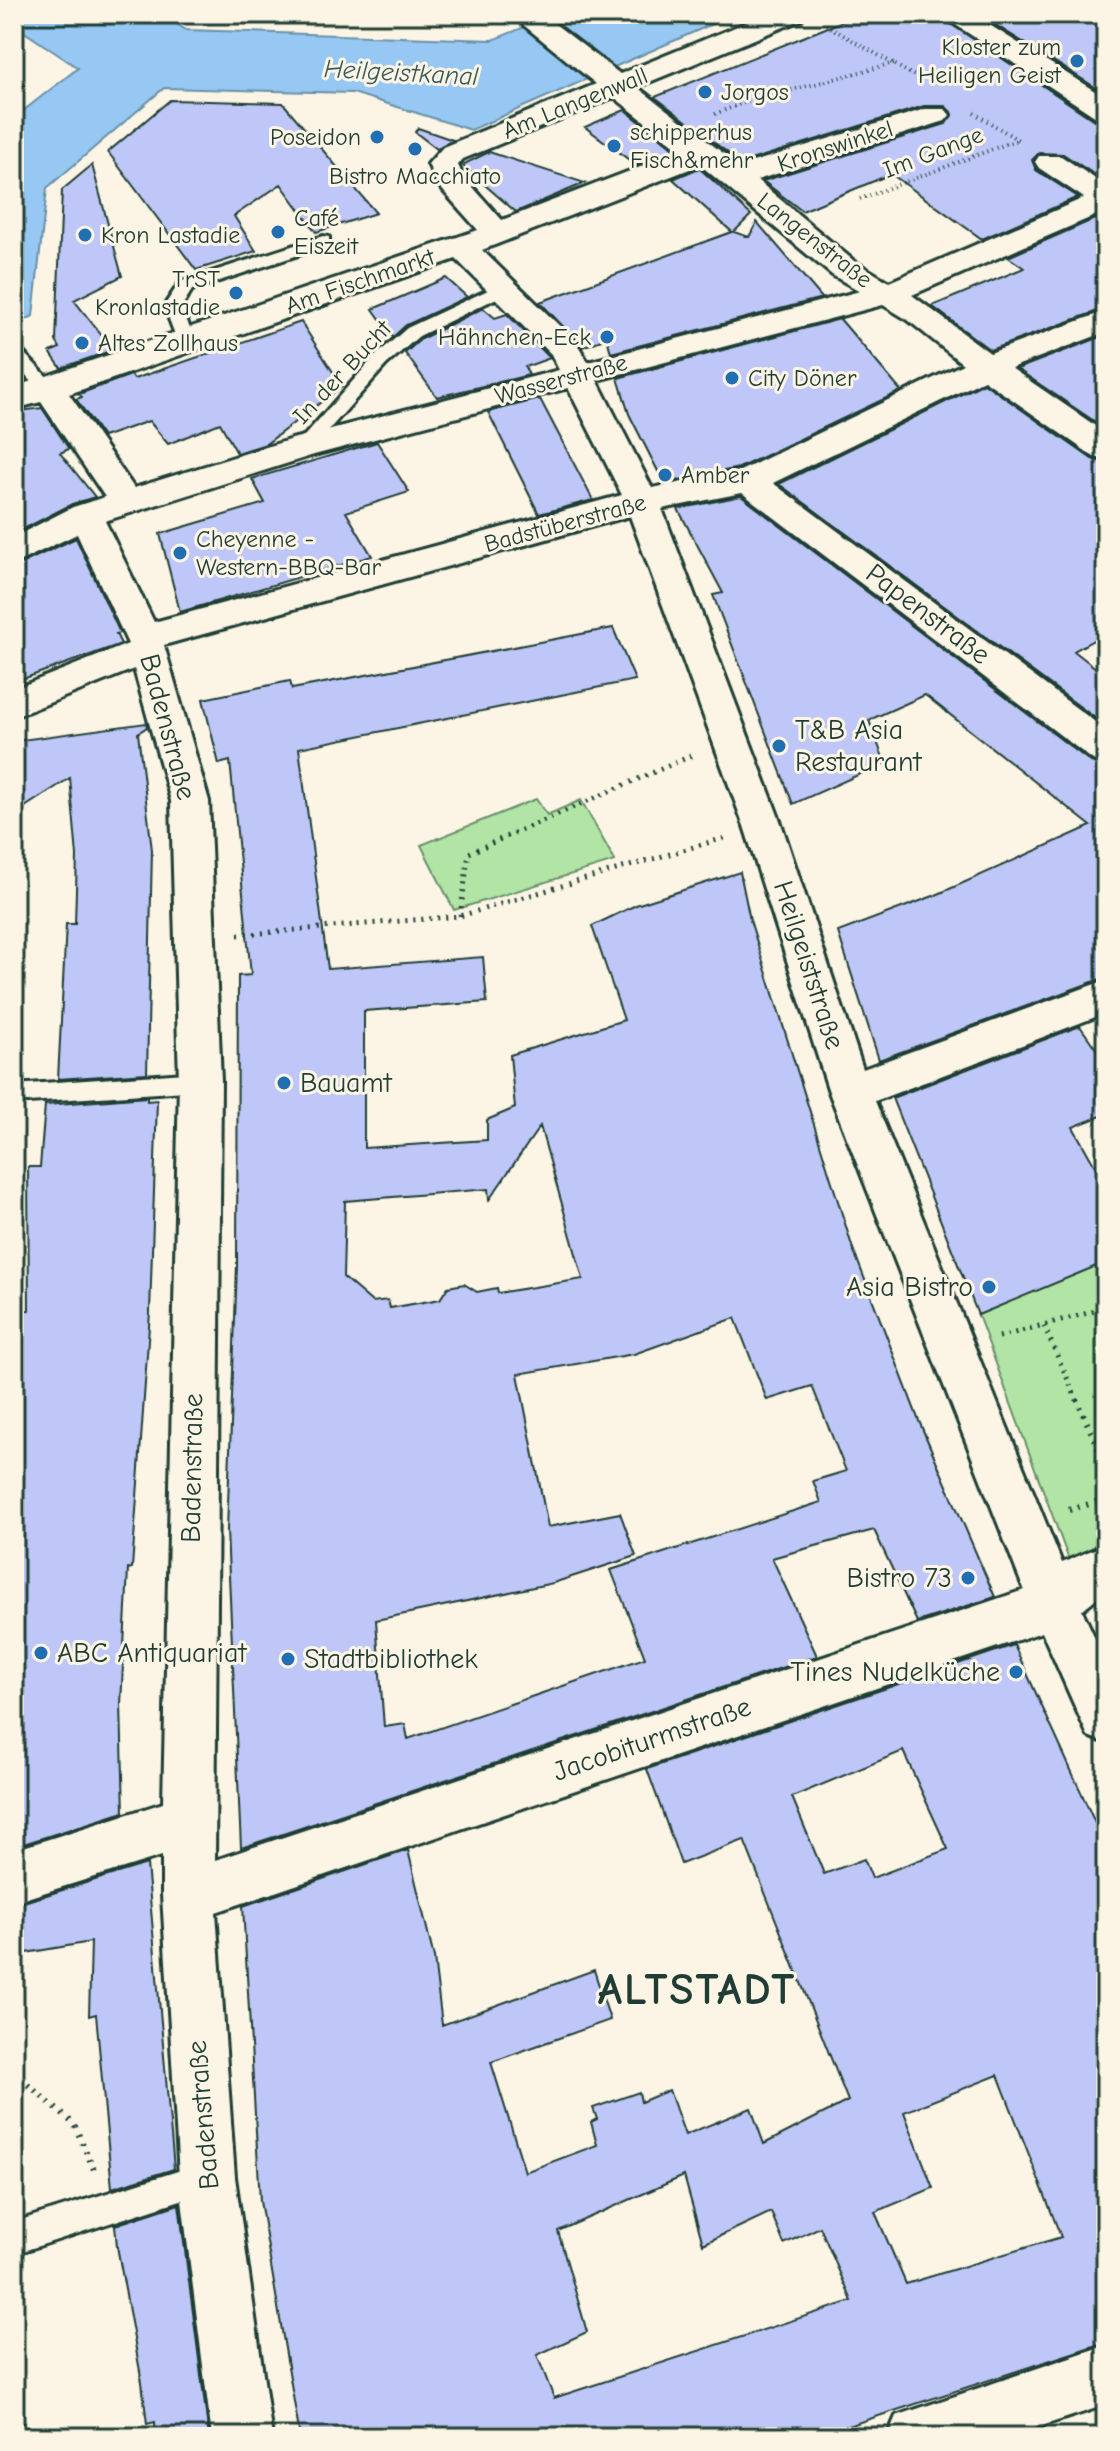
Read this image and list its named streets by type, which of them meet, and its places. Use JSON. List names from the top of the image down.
{
  "streets": {
    "street": [
      "Am Langenwall",
      "Kronswinkel",
      "Langenstraße",
      "Am Fischmarkt",
      "Wasserstraße",
      "Badstüberstraße",
      "Papenstraße",
      "Badenstraße",
      "Heilgeiststraße",
      "Jacobiturmstraße"
    ],
    "lane": ["In der Bucht"],
    "path": ["Im Gange"]
  },
  "crossings": [
    ["Am Langenwall", "Langenstraße"],
    ["Am Langenwall", "Am Fischmarkt"],
    ["Kronswinkel", "Langenstraße"],
    ["Langenstraße", "Am Fischmarkt"],
    ["Langenstraße", "Wasserstraße"],
    ["Langenstraße", "Badstüberstraße"],
    ["Am Fischmarkt", "Badenstraße"],
    ["Am Fischmarkt", "Heilgeiststraße"],
    ["In der Bucht", "Wasserstraße"],
    ["In der Bucht", "Heilgeiststraße"],
    ["Wasserstraße", "Badenstraße"],
    ["Wasserstraße", "Heilgeiststraße"],
    ["Badstüberstraße", "Papenstraße"],
    ["Badstüberstraße", "Badenstraße"],
    ["Badstüberstraße", "Heilgeiststraße"],
    ["Badenstraße", "Jacobiturmstraße"],
    ["Heilgeiststraße", "Jacobiturmstraße"]
  ],
  "districts": ["ALTSTADT"],
  "water": ["Heilgeistkanal"],
  "places": [
    "Kloster zum Heiligen Geist",
    "Jorgos",
    "Poseidon",
    "schipperhus Fisch&mehr",
    "Bistro Macchiato",
    "Café Eiszeit",
    "Kron Lastadie",
    "TrST Kronlastadie",
    "Hähnchen-Eck",
    "Altes Zollhaus",
    "City Döner",
    "Amber",
    "Cheyenne - Western-BBQ-Bar",
    "T&B Asia Restaurant",
    "Bauamt",
    "Asia Bistro",
    "Bistro 73",
    "ABC Antiquariat",
    "Stadtbibliothek",
    "Tines Nudelküche"
  ]
}
